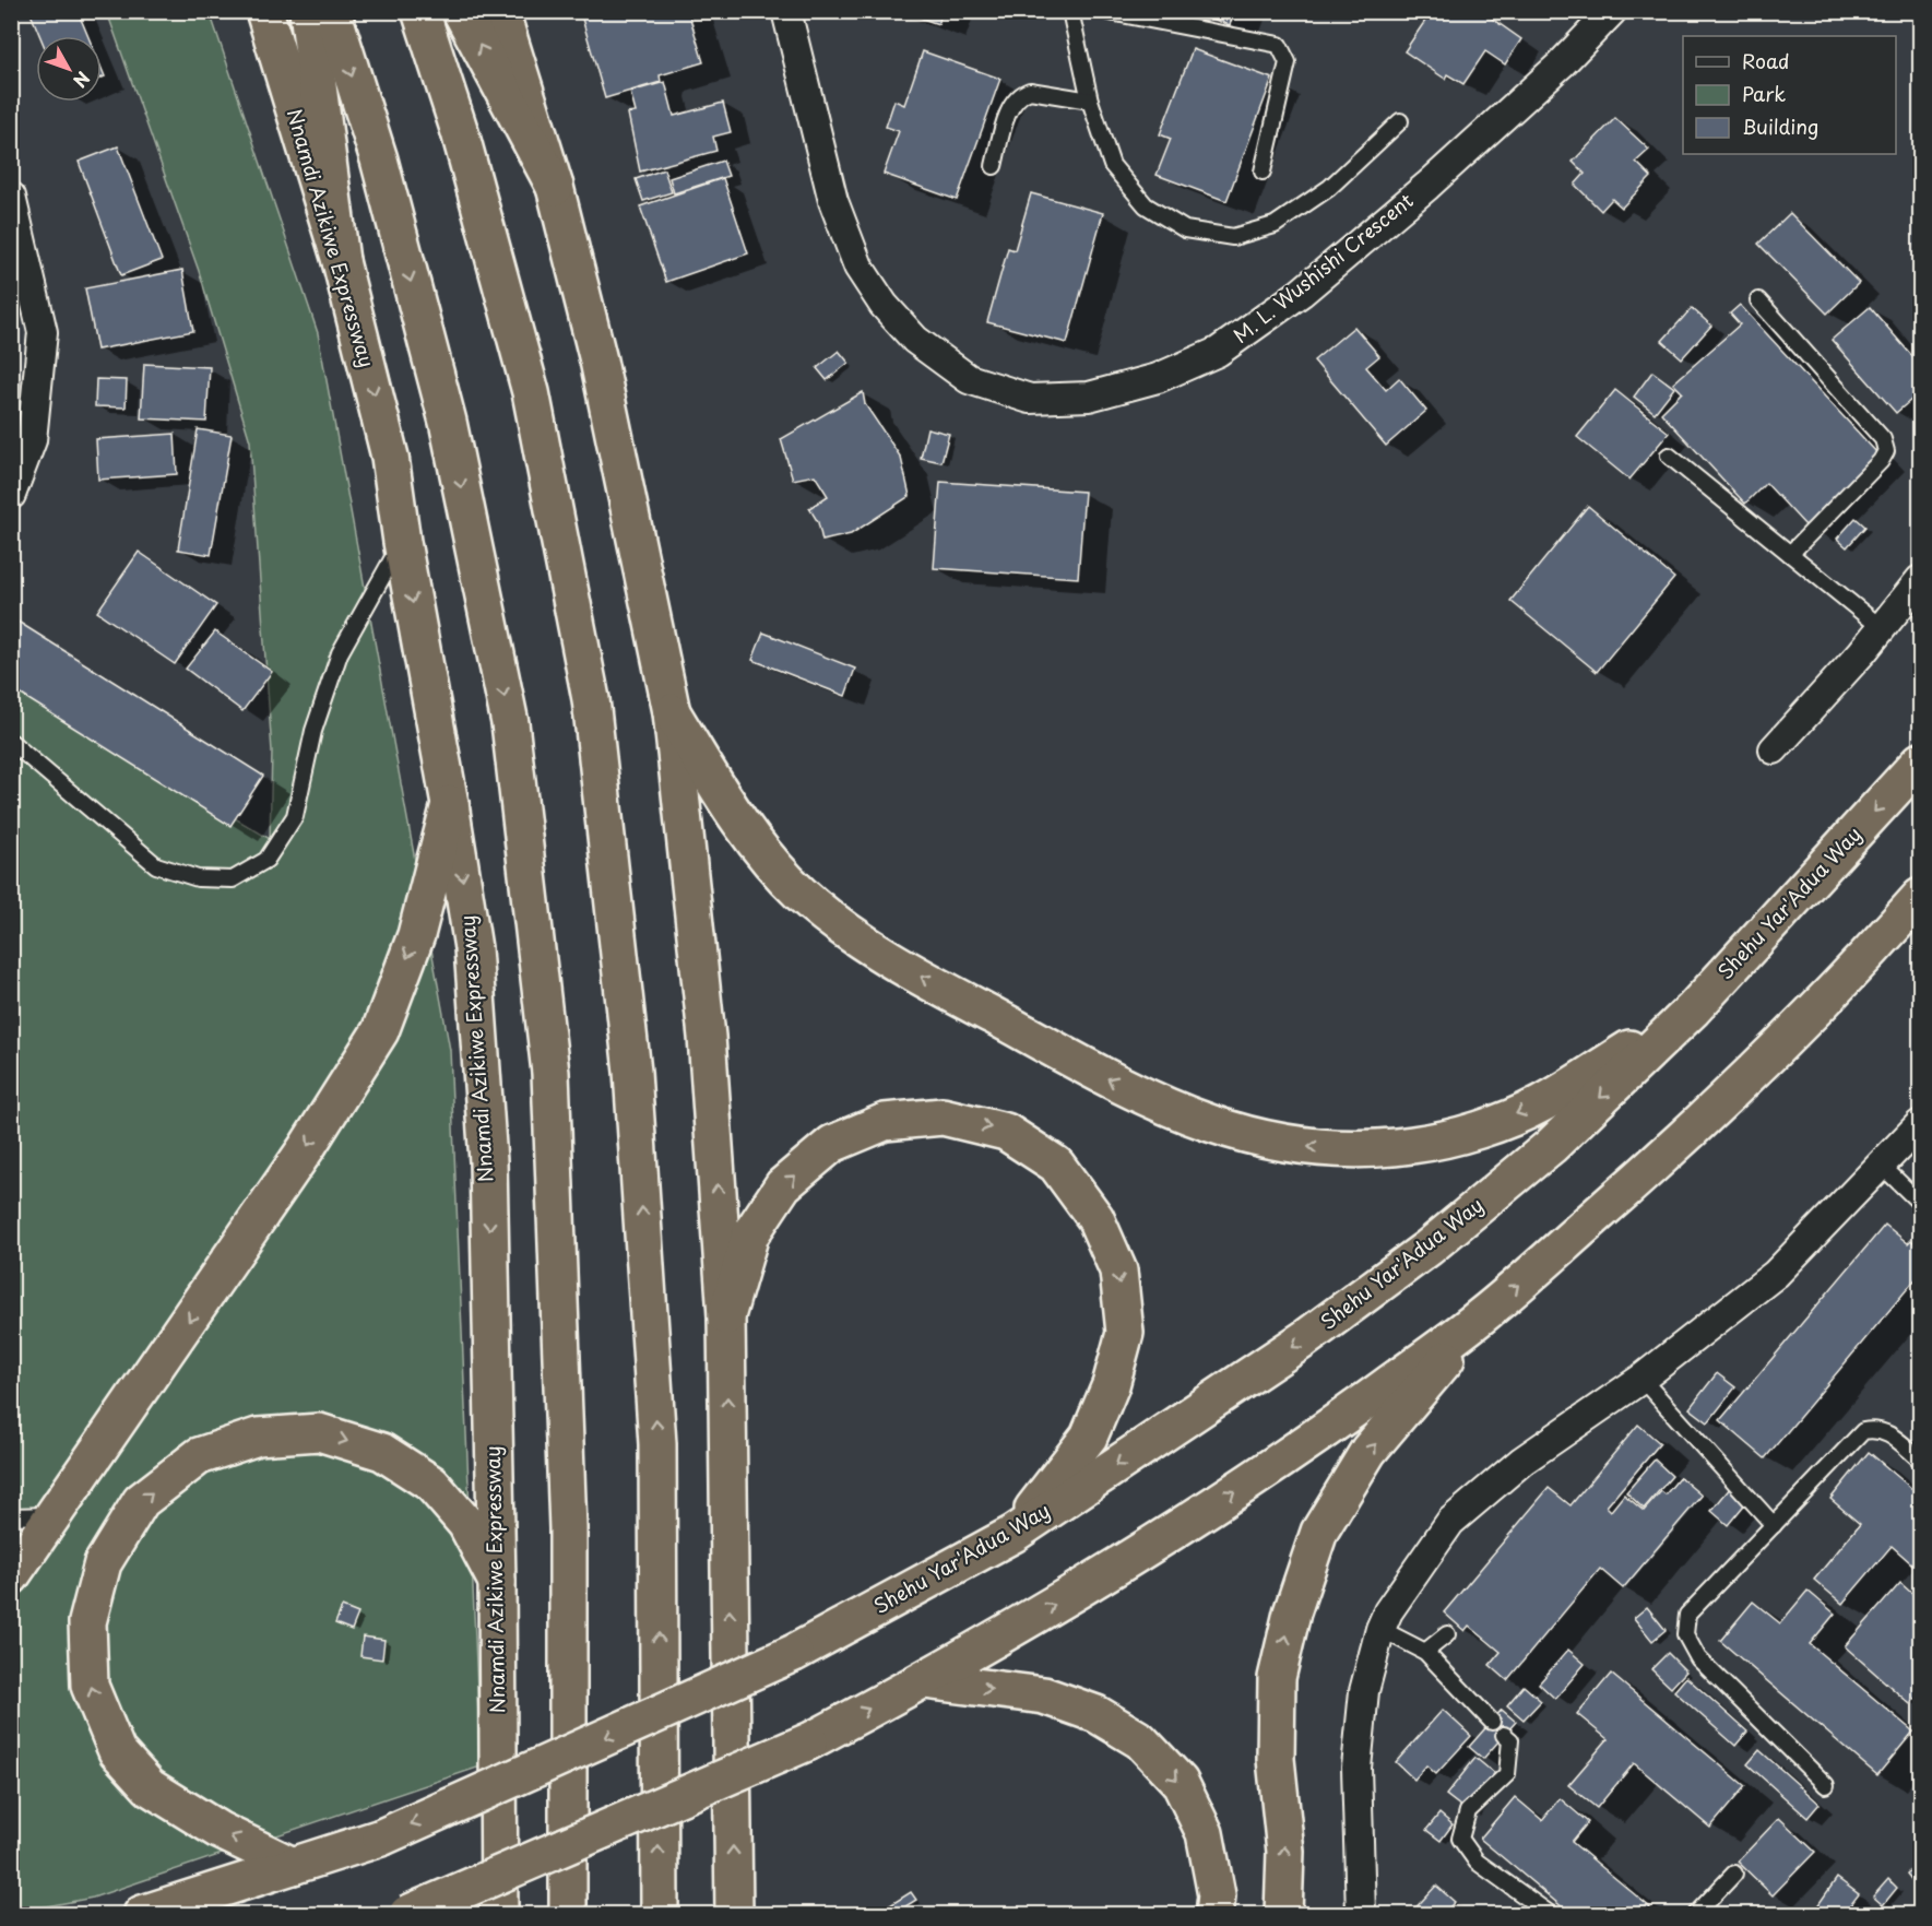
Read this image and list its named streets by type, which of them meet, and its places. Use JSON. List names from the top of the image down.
{
  "streets": {
    "highway": ["Nnamdi Azikiwe Expressway", "Shehu Yar'Adua Way"],
    "street": ["M. L. Wushishi Crescent"]
  },
  "legend": ["Road", "Park", "Building"],
  "north": "bottom right"
}
